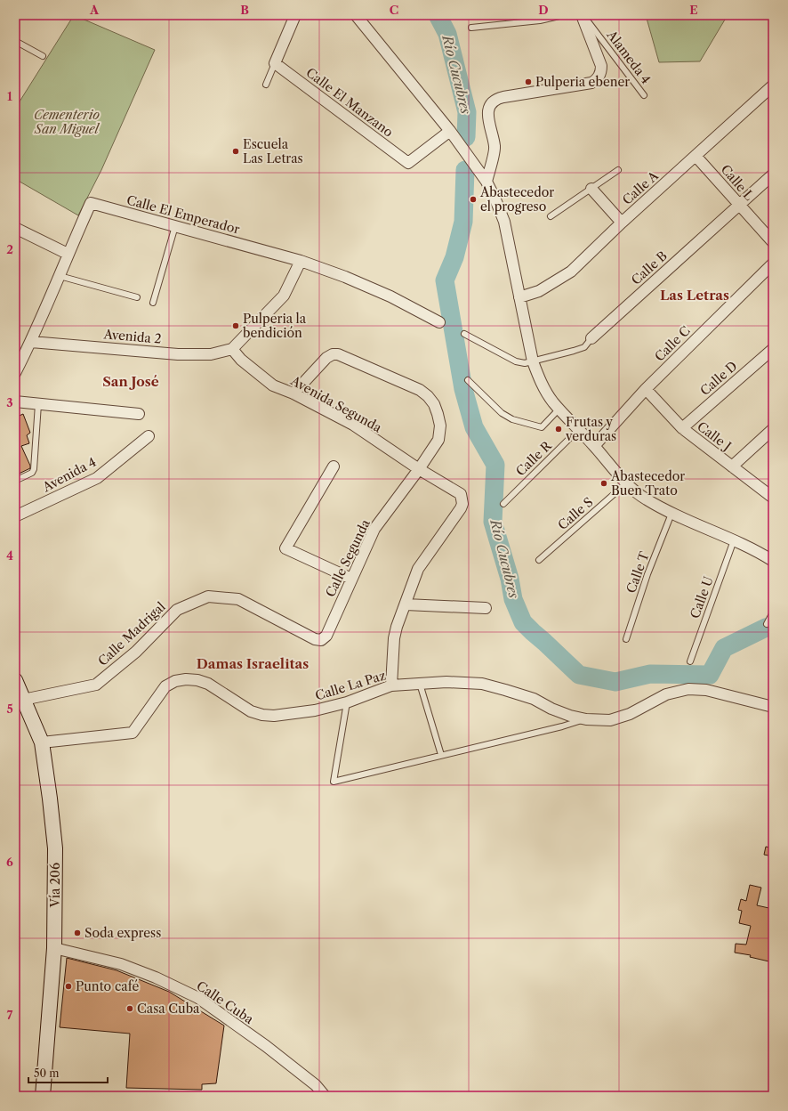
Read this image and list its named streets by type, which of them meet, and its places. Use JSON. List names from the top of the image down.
{
  "streets": {
    "main road": ["Vía 206"],
    "street": [
      "Calle El Manzano",
      "Calle L",
      "Calle A",
      "Calle El Emperador",
      "Calle B",
      "Avenida 2",
      "Calle C",
      "Calle D",
      "Avenida Segunda",
      "Calle J",
      "Avenida 4",
      "Calle Segunda",
      "Calle Madrigal",
      "Calle La Paz",
      "Calle Cuba"
    ],
    "lane": [
      "Alameda 4",
      "Calle R",
      "Calle S",
      "Calle T",
      "Calle U"
    ]
  },
  "crossings": [
    ["Calle L", "Calle A"],
    ["Calle L", "Calle B"],
    ["Calle El Emperador", "Avenida 2"],
    ["Avenida 2", "Avenida Segunda"],
    ["Calle C", "Calle J"],
    ["Calle D", "Calle J"],
    ["Avenida Segunda", "Calle Segunda"],
    ["Calle Segunda", "Calle Madrigal"],
    ["Calle Madrigal", "Vía 206"],
    ["Calle La Paz", "Vía 206"],
    ["Vía 206", "Calle Cuba"]
  ],
  "districts": ["Las Letras", "San José", "Damas Israelitas"],
  "water": ["Río Cucubres"],
  "parks": ["Cementerio San Miguel"],
  "places": [
    "Pulperia ebener",
    "Escuela Las Letras",
    "Abastecedor el progreso",
    "Pulperia la bendición",
    "Frutas y verduras",
    "Abastecedor Buen Trato",
    "Soda express",
    "Punto café",
    "Casa Cuba"
  ],
  "scale_bar": "50 m",
  "grid": {
    "columns": [
      "A",
      "B",
      "C",
      "D",
      "E"
    ],
    "rows": [
      "1",
      "2",
      "3",
      "4",
      "5",
      "6",
      "7"
    ]
  }
}
